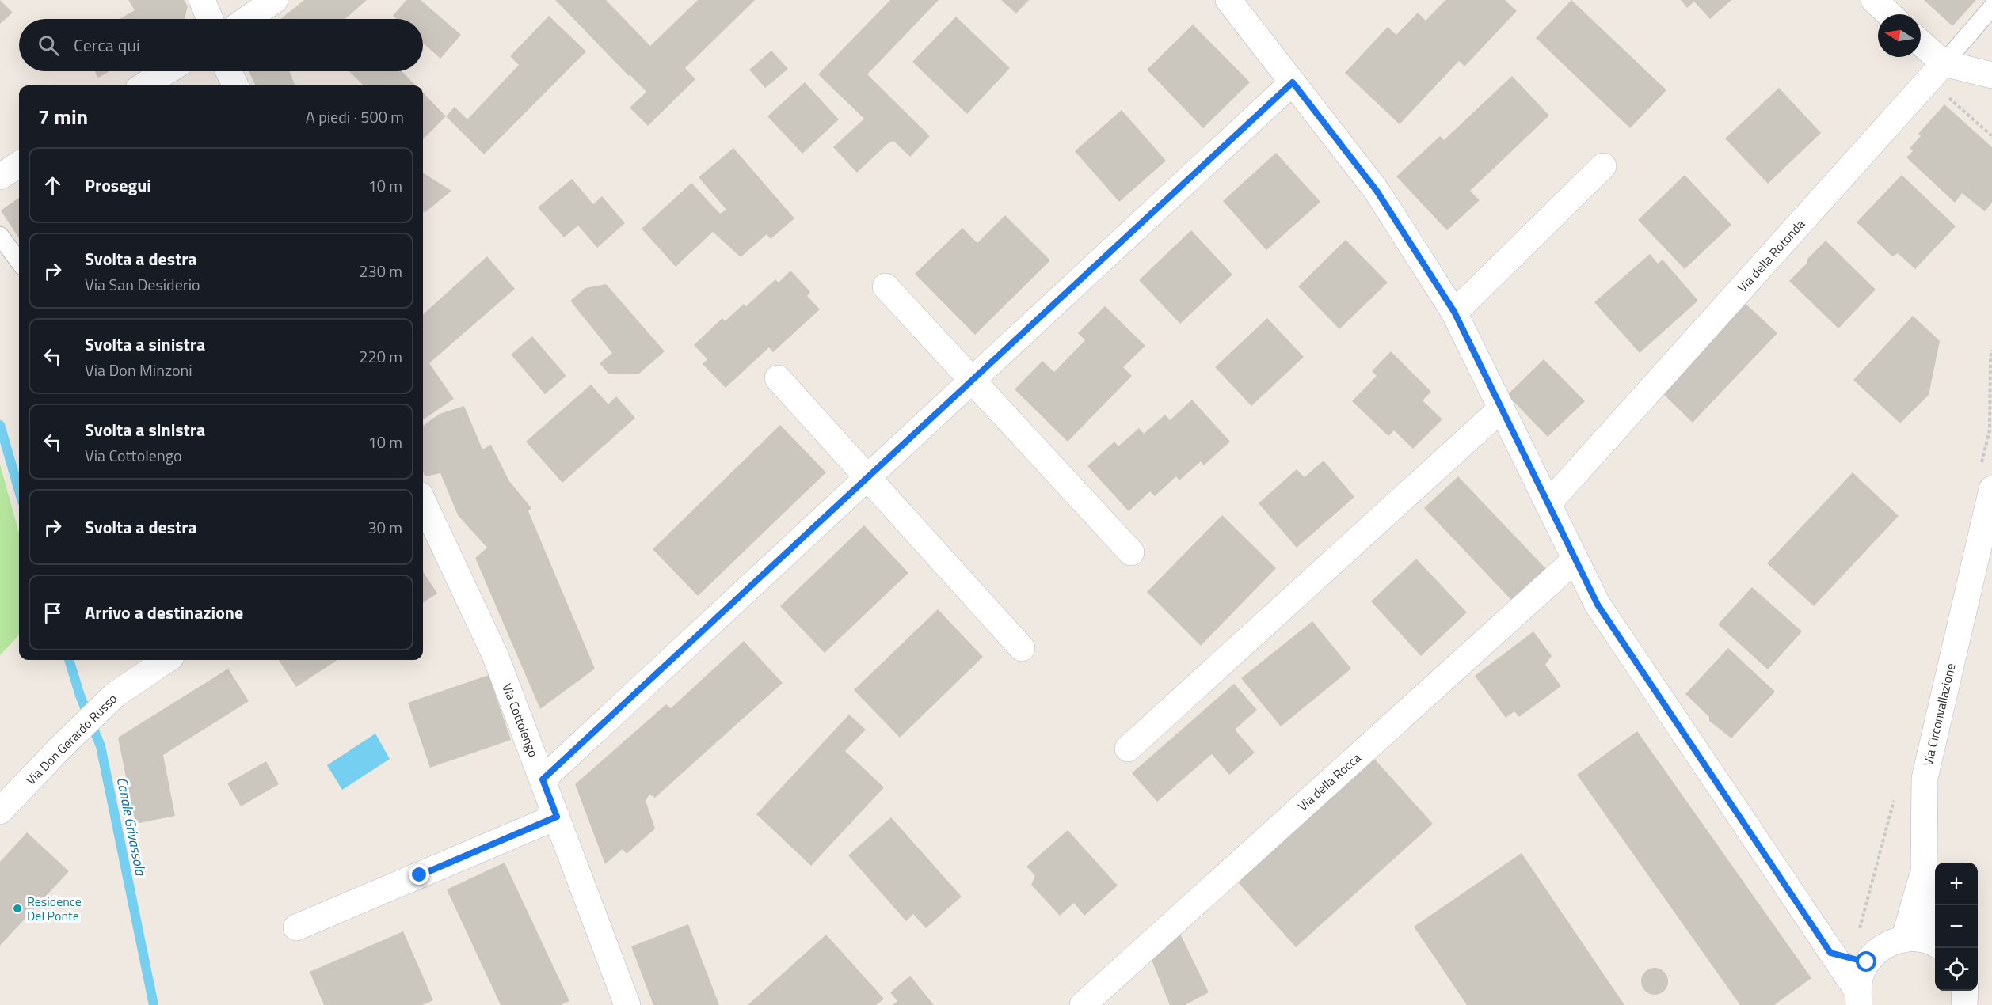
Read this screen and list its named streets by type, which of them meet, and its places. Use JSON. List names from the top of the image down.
{
  "streets": {
    "street": [
      "Via della Rotonda",
      "Via Circonvallazione",
      "Via Cottolengo",
      "Via Don Gerardo Russo",
      "Via della Rocca"
    ]
  },
  "water": ["Canale Grivassola"],
  "places": ["Residence Del Ponte"],
  "north": "left",
  "page": {
    "search": "Cerca qui",
    "heading": ["7 min", "A piedi · 500 m"],
    "list": [
      ["Prosegui", "10 m"],
      ["Svolta a destra", "Via San Desiderio", "230 m"],
      ["Svolta a sinistra", "Via Don Minzoni", "220 m"],
      ["Svolta a sinistra", "Via Cottolengo", "10 m"],
      ["Svolta a destra", "30 m"],
      "Arrivo a destinazione"
    ],
    "map_buttons": ["+", "−"]
  }
}
